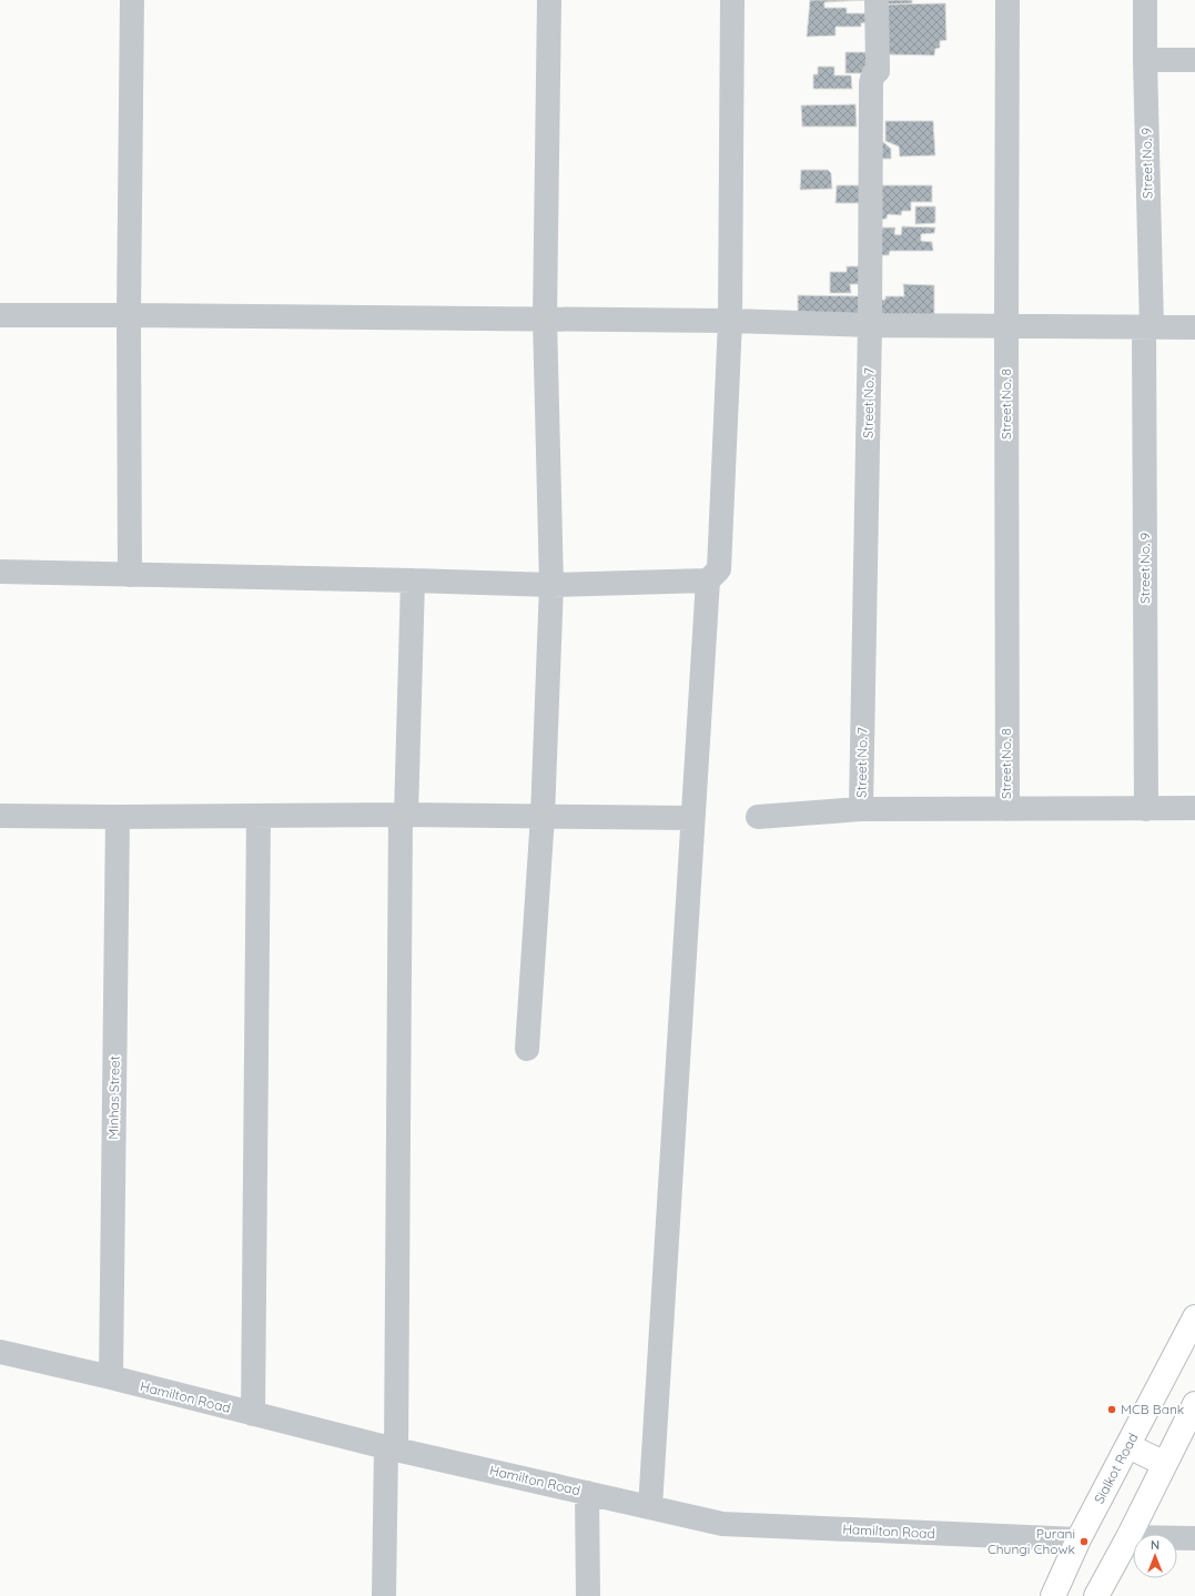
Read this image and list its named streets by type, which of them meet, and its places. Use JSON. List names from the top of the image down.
{
  "streets": {
    "main road": ["Sialkot Road"],
    "street": [
      "Street No. 9",
      "Street No. 7",
      "Street No. 8",
      "Minhas Street",
      "Hamilton Road"
    ]
  },
  "crossings": [
    ["Minhas Street", "Hamilton Road"],
    ["Hamilton Road", "Sialkot Road"]
  ],
  "places": ["MCB Bank", "Purani Chungi Chowk"],
  "north": "top"
}
